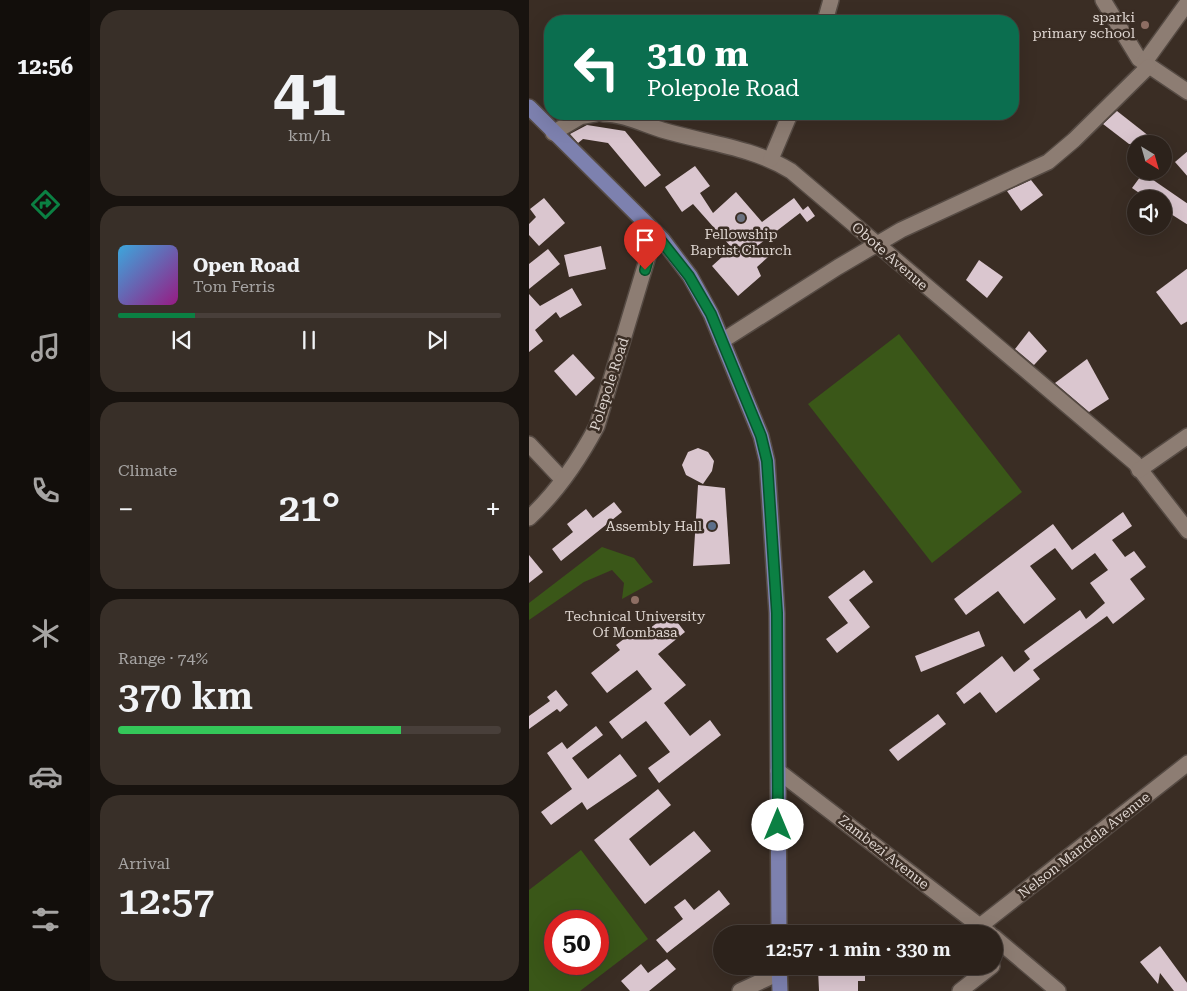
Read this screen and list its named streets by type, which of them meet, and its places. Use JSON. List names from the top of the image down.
{
  "streets": {
    "street": [
      "Obote Avenue",
      "Polepole Road",
      "Nelson Mandela Avenue",
      "Zambezi Avenue"
    ]
  },
  "places": [
    "sparki primary school",
    "Fellowship Baptist Church",
    "Assembly Hall",
    "Technical University Of Mombasa"
  ],
  "north": "bottom right",
  "page": {
    "tabs": "12:56",
    "tile": [
      ["41", "km/h"],
      "Climate",
      ["Range · 74%", "370 km"],
      ["Arrival", "12:57"]
    ],
    "turn": ["310 m", "Polepole Road"],
    "song": ["Open Road", "Tom Ferris"],
    "heat": ["−", "21°", "+"],
    "limit": "50",
    "trip": "12:57 · 1 min · 330 m"
  }
}
